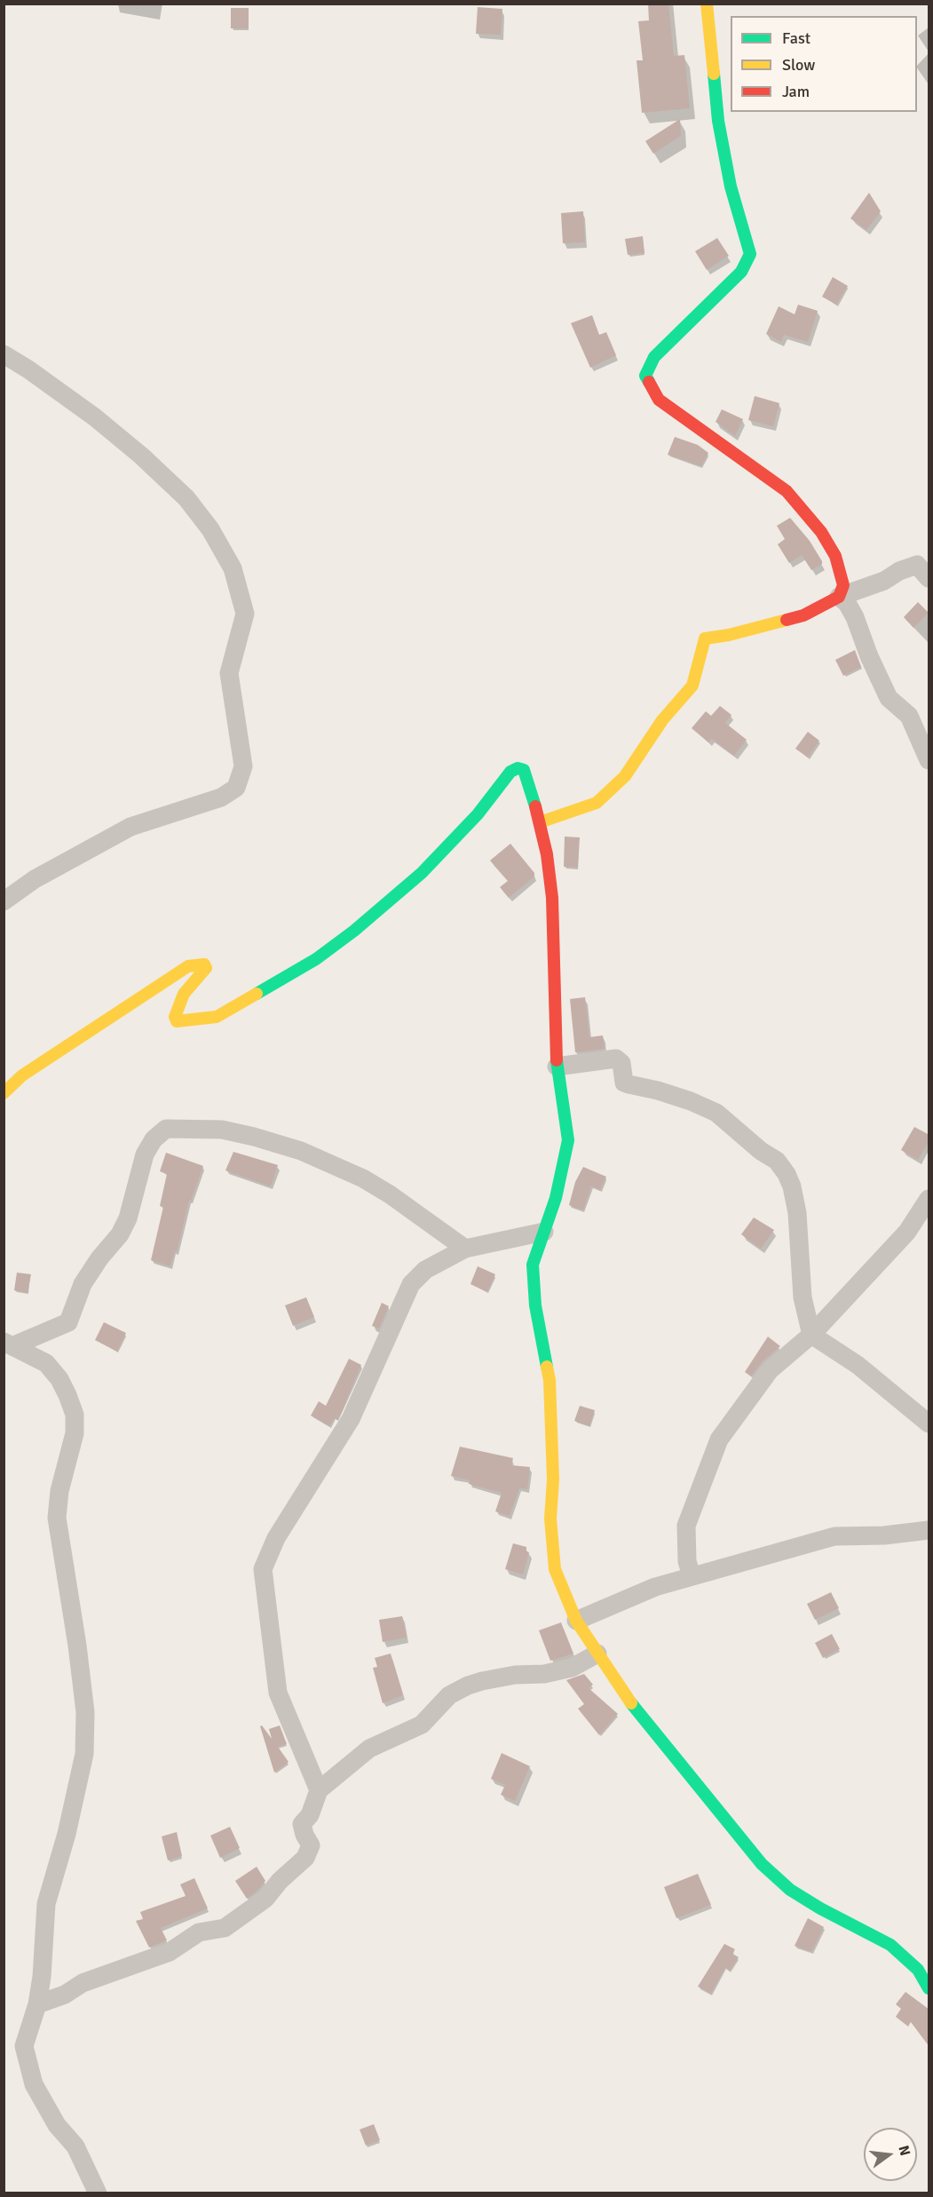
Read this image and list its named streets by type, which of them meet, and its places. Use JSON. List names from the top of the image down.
{
  "legend": ["Fast", "Slow", "Jam"],
  "north": "right"
}
